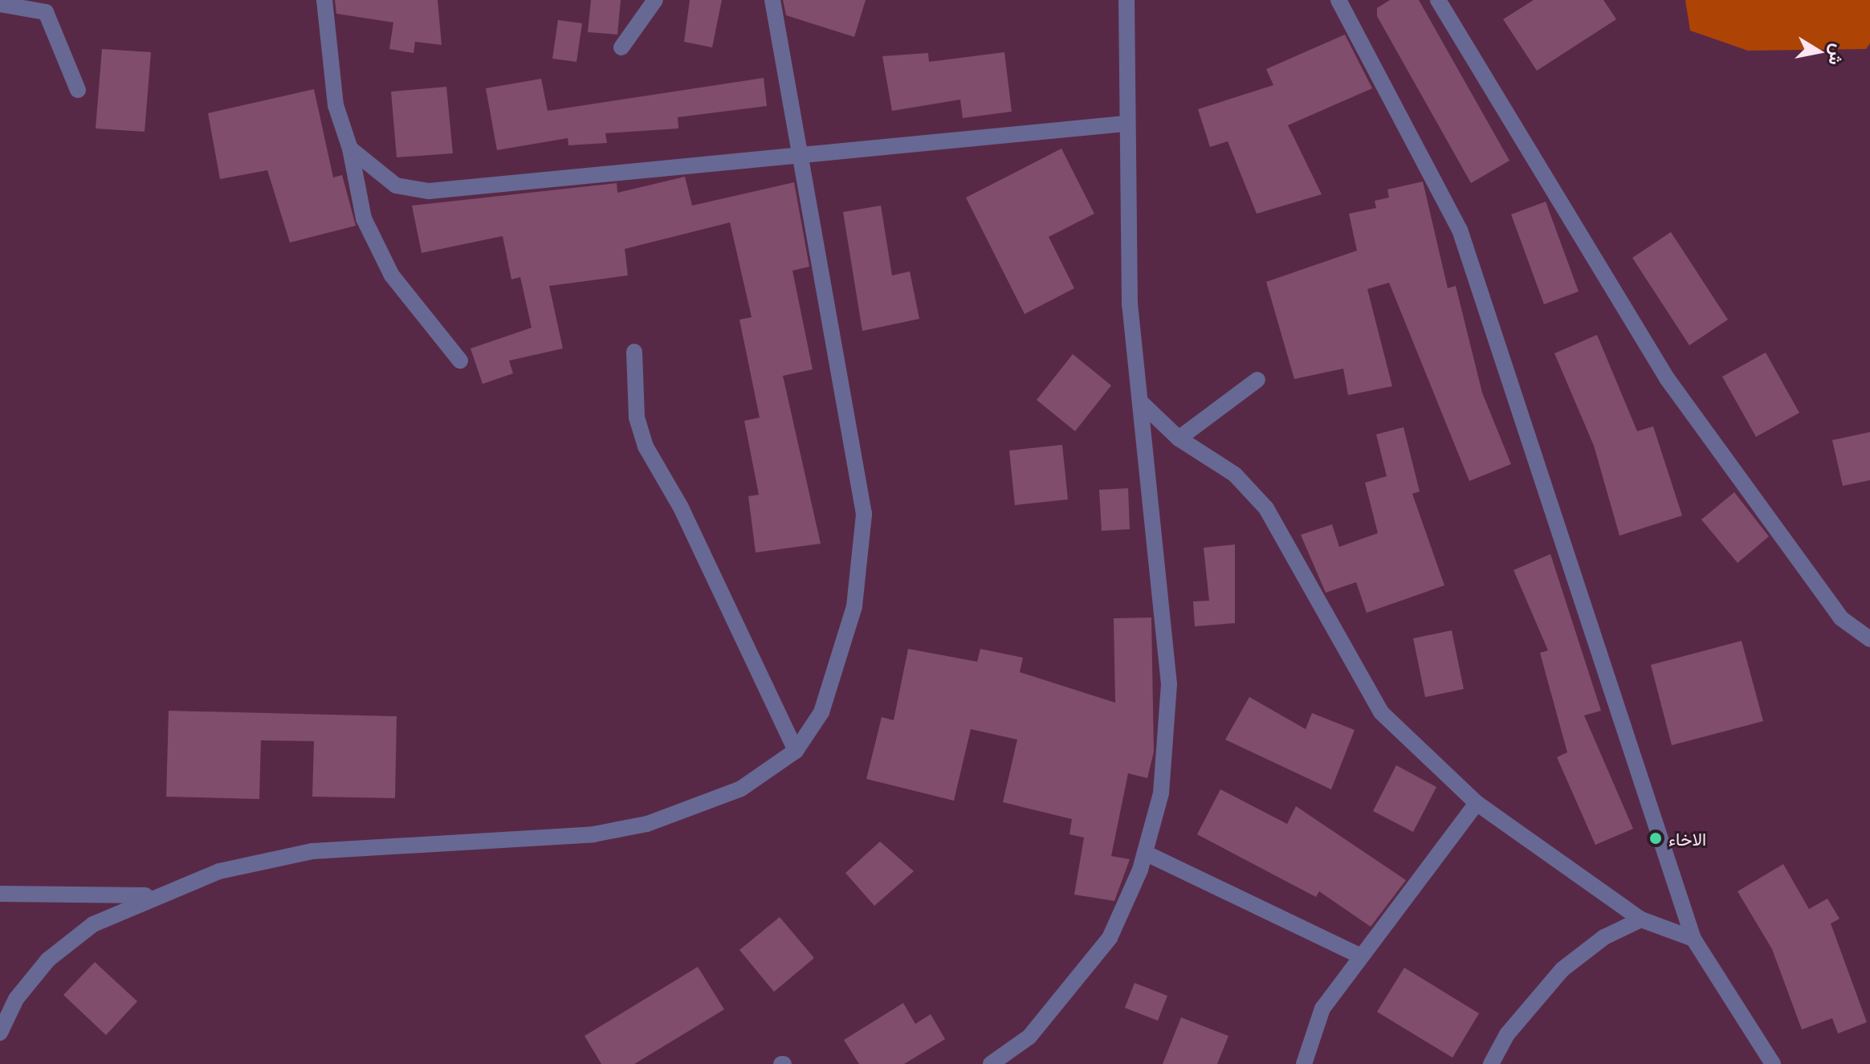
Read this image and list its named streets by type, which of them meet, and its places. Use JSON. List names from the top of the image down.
{
  "places": ["الاخاء"],
  "north": "right"
}
